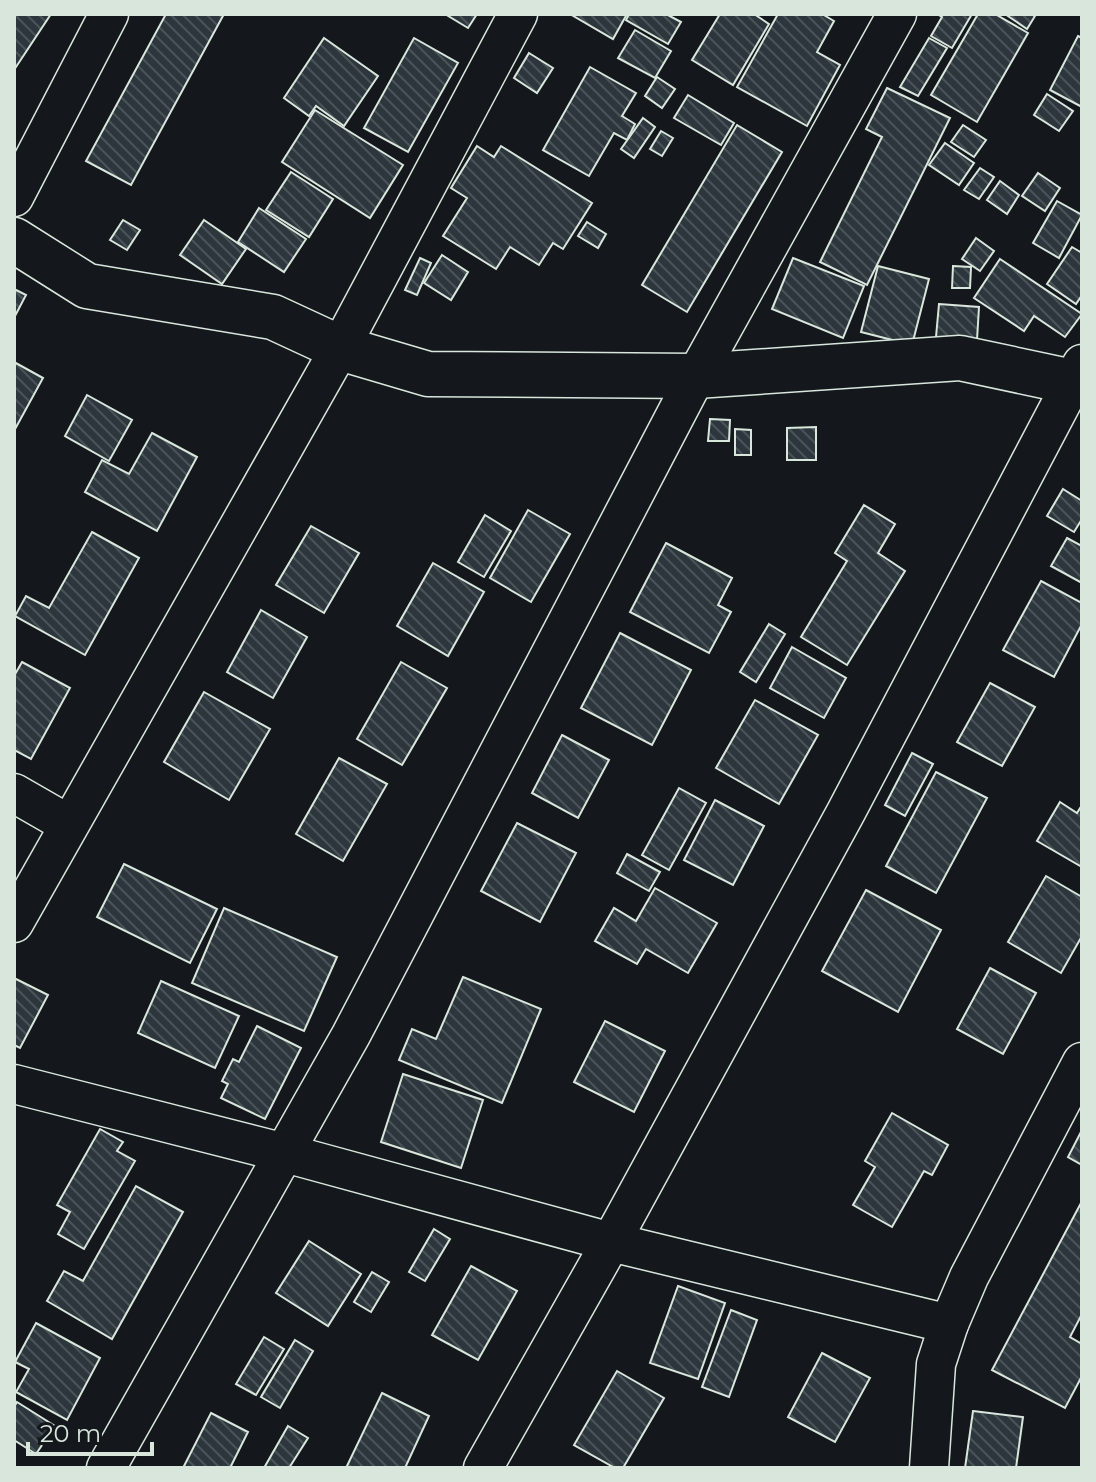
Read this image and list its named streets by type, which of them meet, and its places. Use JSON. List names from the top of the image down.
{
  "scale_bar": "20 m"
}
